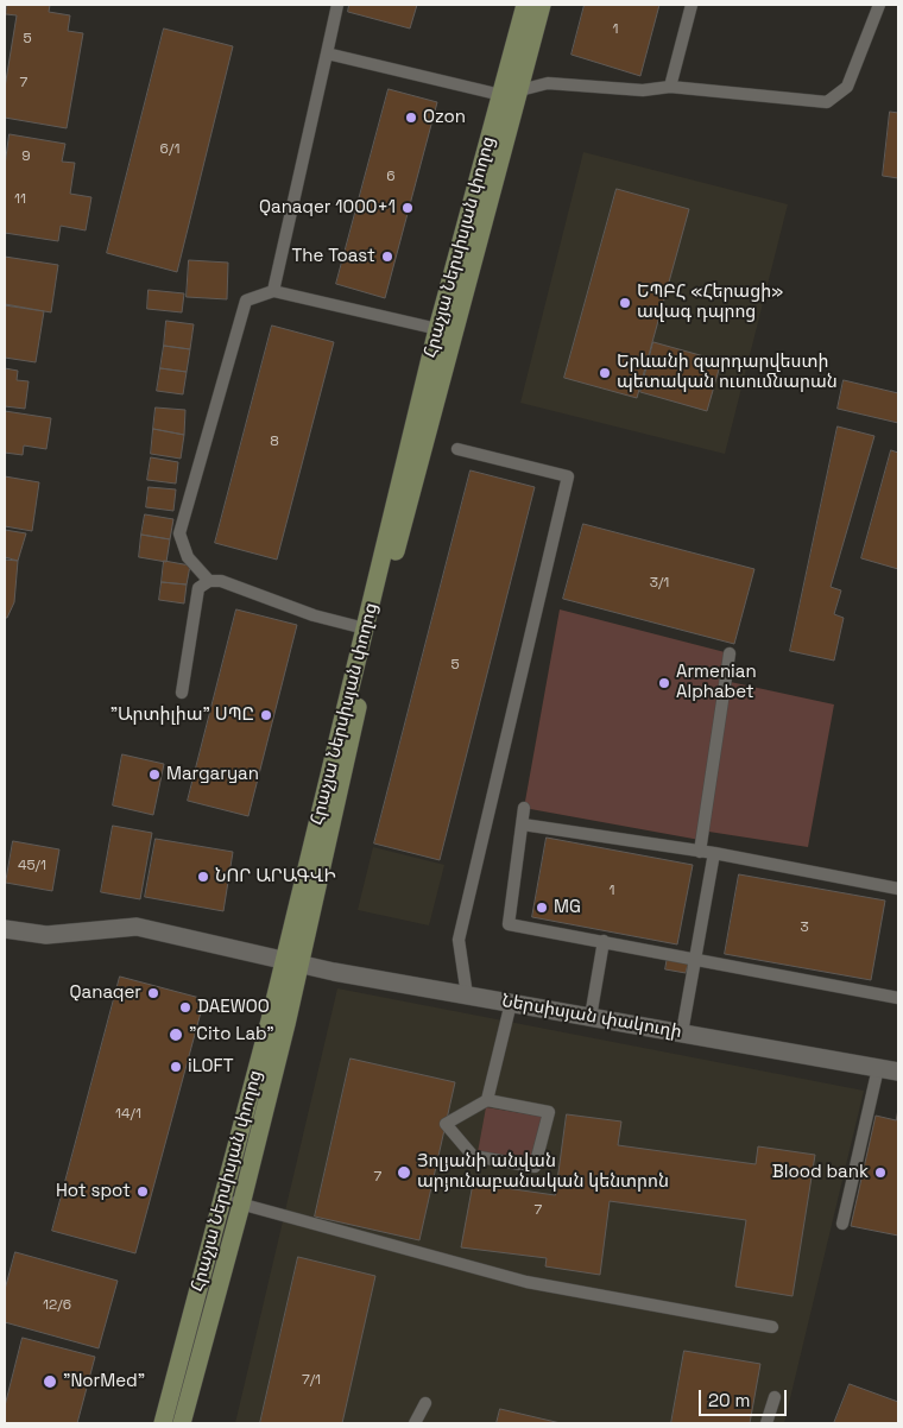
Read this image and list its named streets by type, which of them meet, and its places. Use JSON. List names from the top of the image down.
{
  "streets": {
    "street": ["Հրաչյա Ներսիսյան փողոց", "Ներսիսյան փակուղի"]
  },
  "crossings": [
    ["Հրաչյա Ներսիսյան փողոց", "Ներսիսյան փակուղի"]
  ],
  "places": [
    "Ozon",
    "Qanaqer 1000+1",
    "The Toast",
    "ԵՊԲՀ «Հերացի» ավագ դպրոց",
    "Երևանի զարդարվեստի պետական ուսումնարան",
    "Armenian Alphabet",
    "\"Արտիլիա\" ՍՊԸ",
    "Margaryan",
    "ՆՈՐ ԱՐԱԳՎԻ",
    "MG",
    "Qanaqer",
    "DAEWOO",
    "\"Cito Lab\"",
    "iLOFT",
    "Յոլյանի անվան արյունաբանական կենտրոն",
    "Blood bank",
    "Hot spot",
    "\"NorMed\""
  ],
  "house_numbers": [
    "1",
    "5",
    "7",
    "6/1",
    "9",
    "6",
    "11",
    "8",
    "3/1",
    "5",
    "45/1",
    "1",
    "3",
    "14/1",
    "7",
    "7",
    "12/6",
    "7/1"
  ],
  "scale_bar": "20 m"
}
